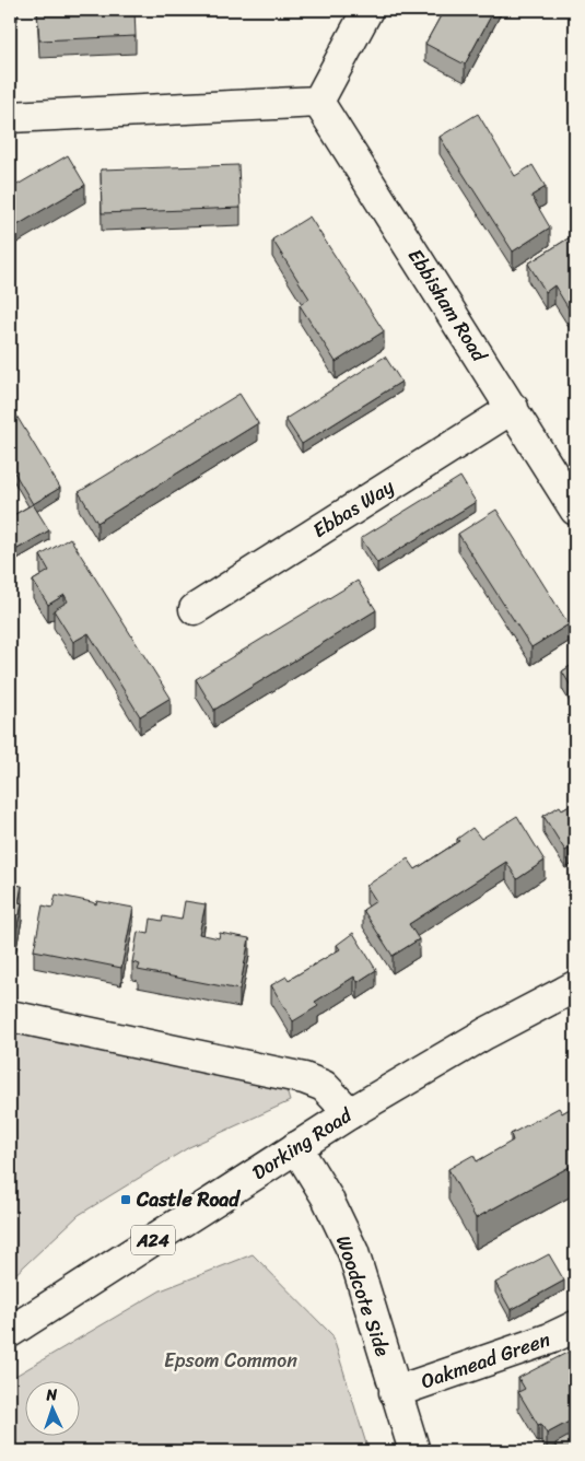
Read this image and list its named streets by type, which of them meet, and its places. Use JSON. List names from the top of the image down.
{
  "streets": {
    "main road": [
      "Ebbisham Road",
      "Ebbas Way",
      "Dorking Road",
      "A24",
      "Woodcote Side",
      "Oakmead Green"
    ]
  },
  "crossings": [
    ["Ebbisham Road", "Ebbas Way"],
    ["Dorking Road", "Woodcote Side"],
    ["Woodcote Side", "Oakmead Green"]
  ],
  "parks": ["Epsom Common"],
  "places": {
    "transit": ["Castle Road"]
  },
  "north": "top"
}
